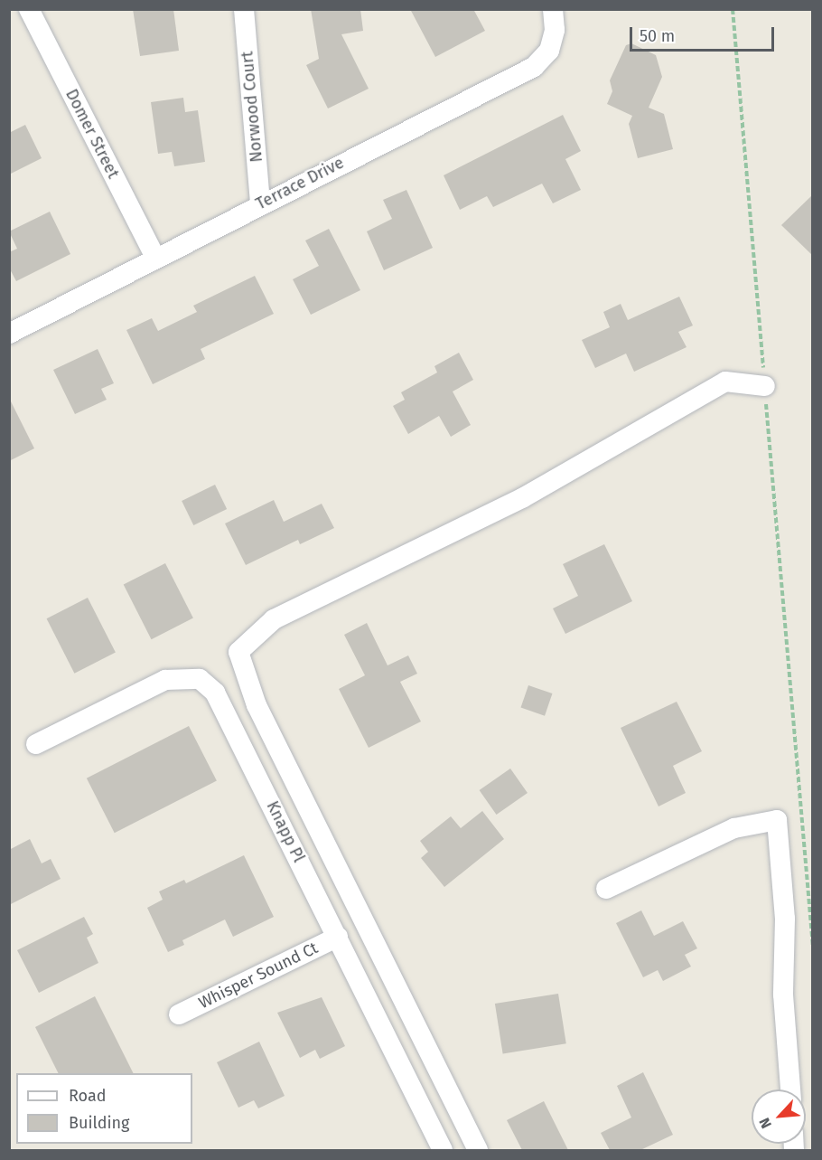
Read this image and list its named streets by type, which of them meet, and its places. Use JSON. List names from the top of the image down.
{
  "streets": {
    "street": [
      "Norwood Court",
      "Domer Street",
      "Terrace Drive",
      "Knapp Pl",
      "Whisper Sound Ct"
    ]
  },
  "crossings": [
    ["Norwood Court", "Terrace Drive"],
    ["Domer Street", "Terrace Drive"],
    ["Knapp Pl", "Whisper Sound Ct"]
  ],
  "legend": ["Road", "Building"],
  "scale_bar": "50 m",
  "north": "bottom left"
}
